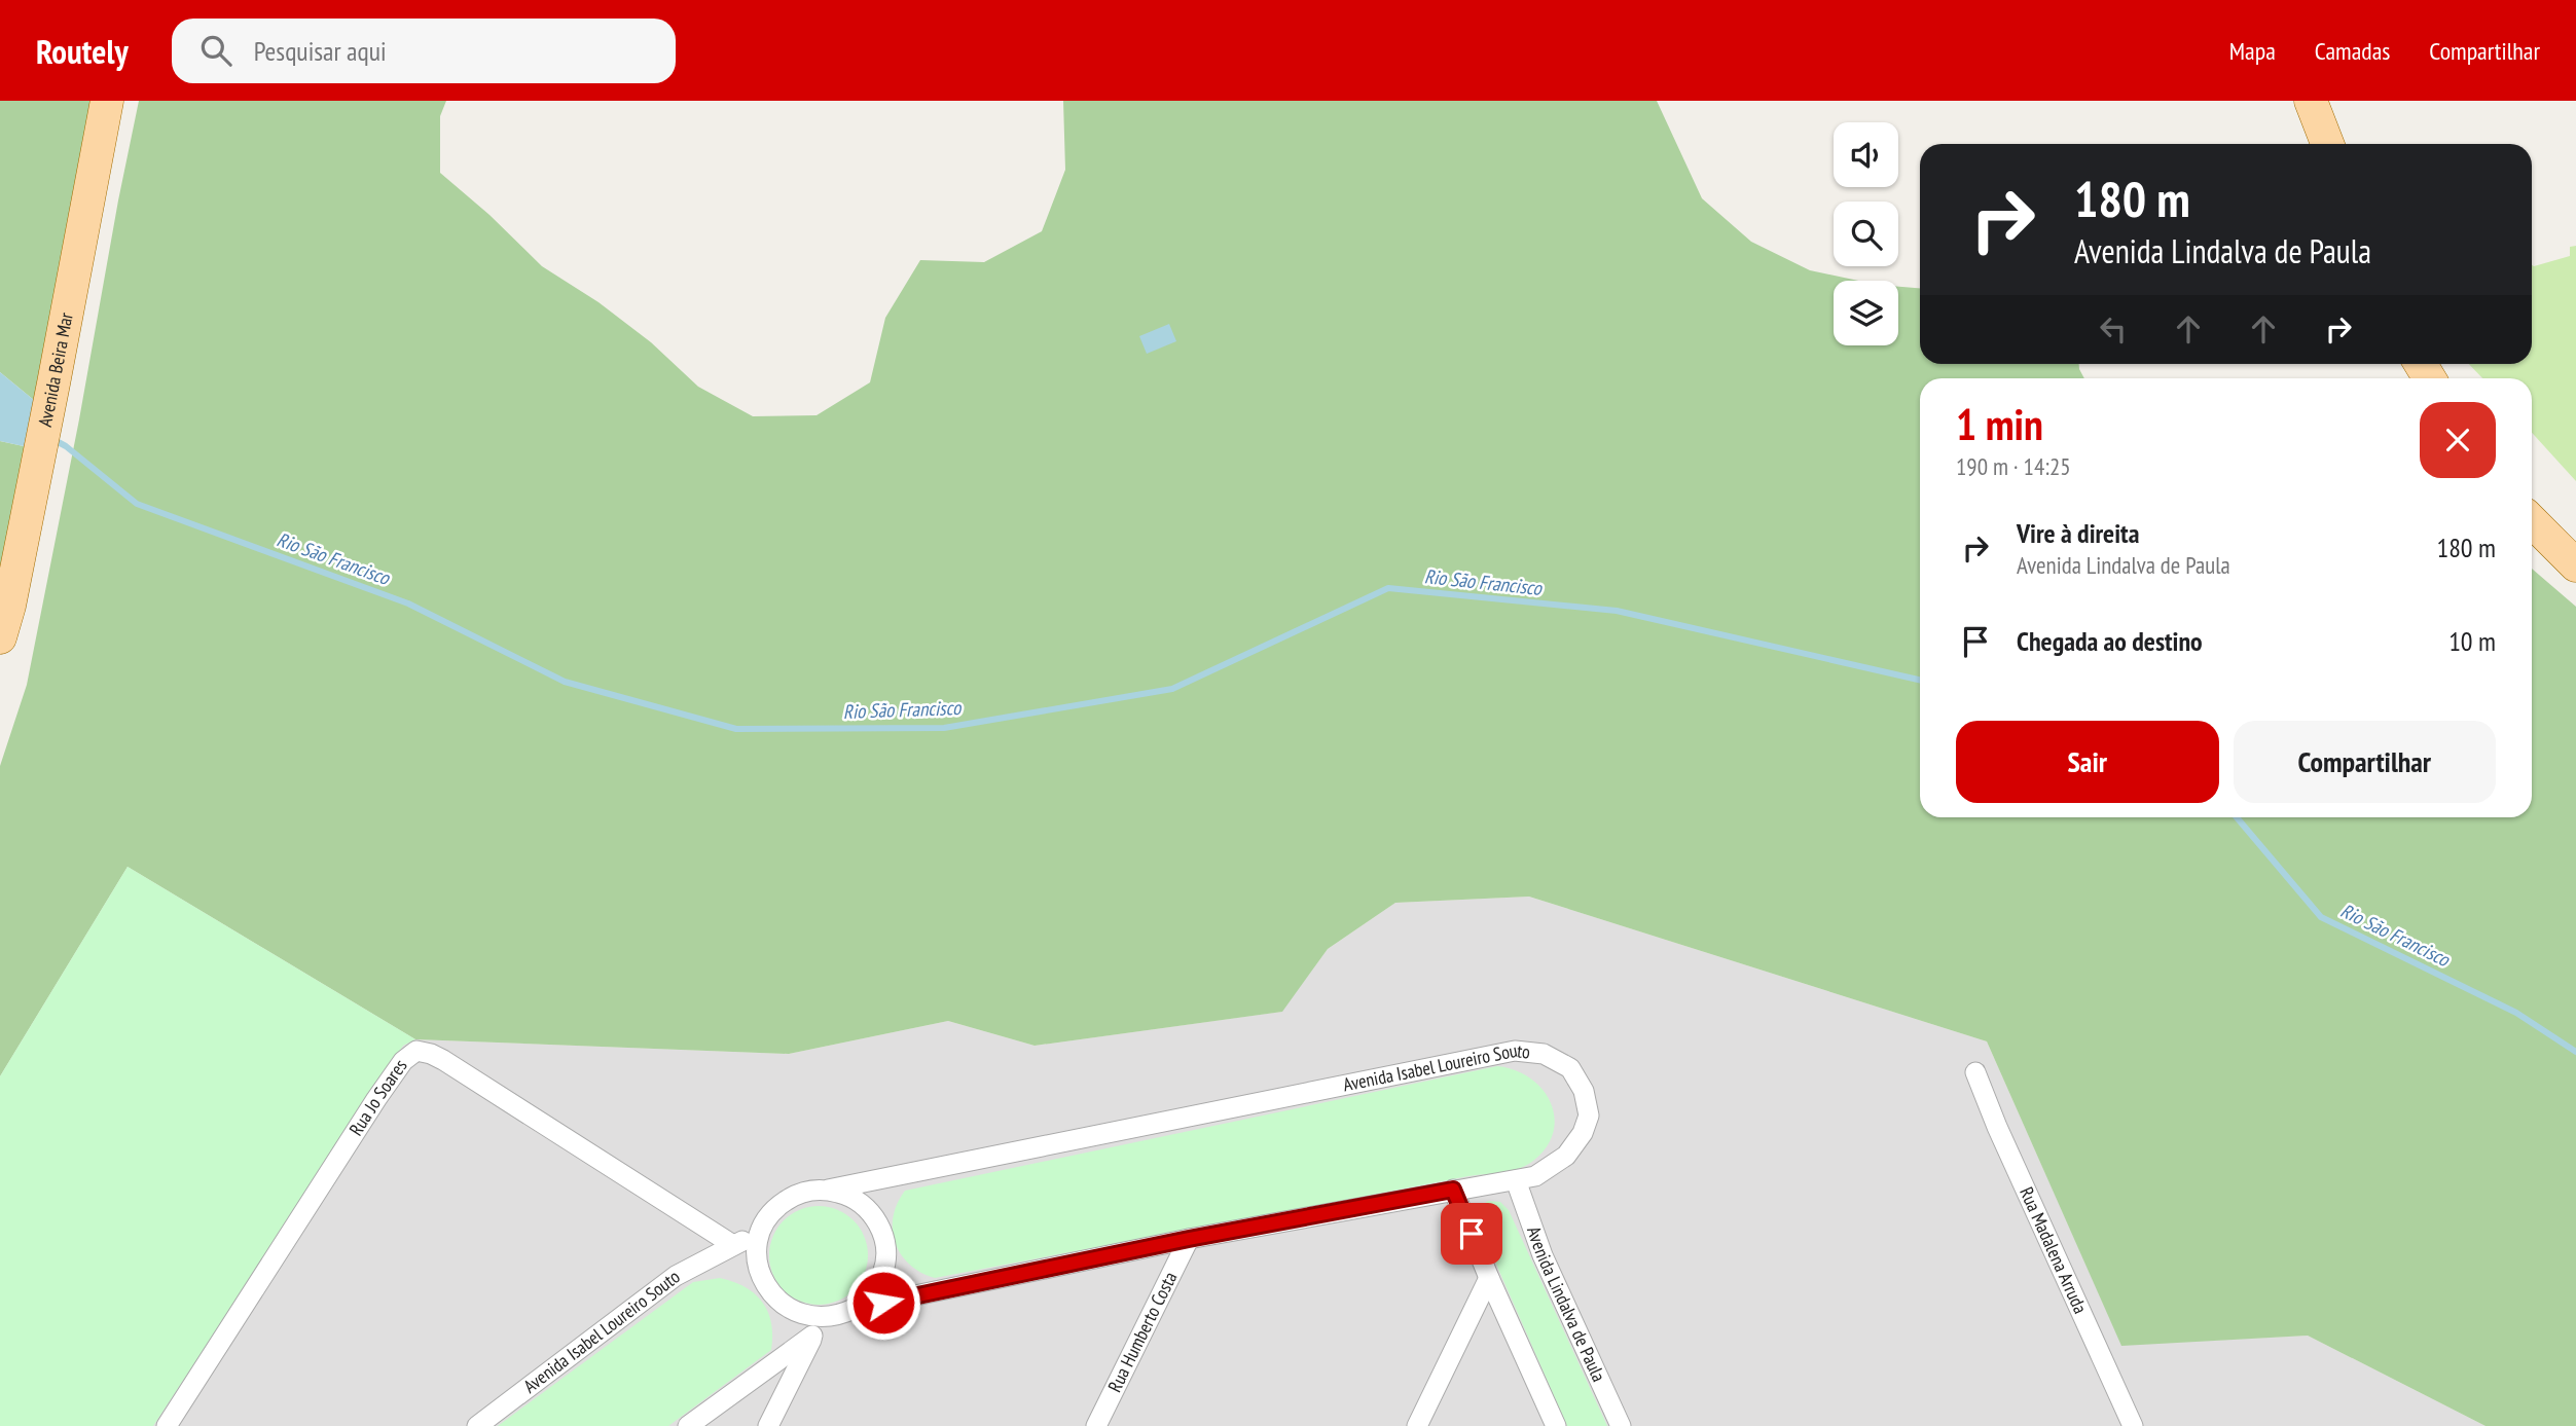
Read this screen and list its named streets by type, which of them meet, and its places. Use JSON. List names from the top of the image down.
{
  "streets": {
    "main road": ["Avenida Beira Mar"],
    "street": [
      "Avenida Isabel Loureiro Souto",
      "Rua Jo Soares",
      "Rua Madalena Arruda",
      "Avenida Lindalva de Paula",
      "Rua Humberto Costa"
    ]
  },
  "crossings": [
    ["Avenida Isabel Loureiro Souto", "Rua Jo Soares"],
    ["Avenida Isabel Loureiro Souto", "Avenida Lindalva de Paula"],
    ["Avenida Isabel Loureiro Souto", "Rua Humberto Costa"]
  ],
  "water": ["Rio São Francisco"],
  "page": {
    "header": "Routely",
    "search": "Pesquisar aqui",
    "nav": ["Mapa", "Camadas", "Compartilhar"],
    "turn": ["180 m", "Avenida Lindalva de Paula"],
    "heading": ["1 min", "190 m · 14:25"],
    "list": [
      {
        "name": "Vire à direita",
        "note": "Avenida Lindalva de Paula",
        "value": "180 m"
      },
      {
        "name": "Chegada ao destino",
        "value": "10 m"
      }
    ],
    "buttons": ["Sair", "Compartilhar"]
  }
}
